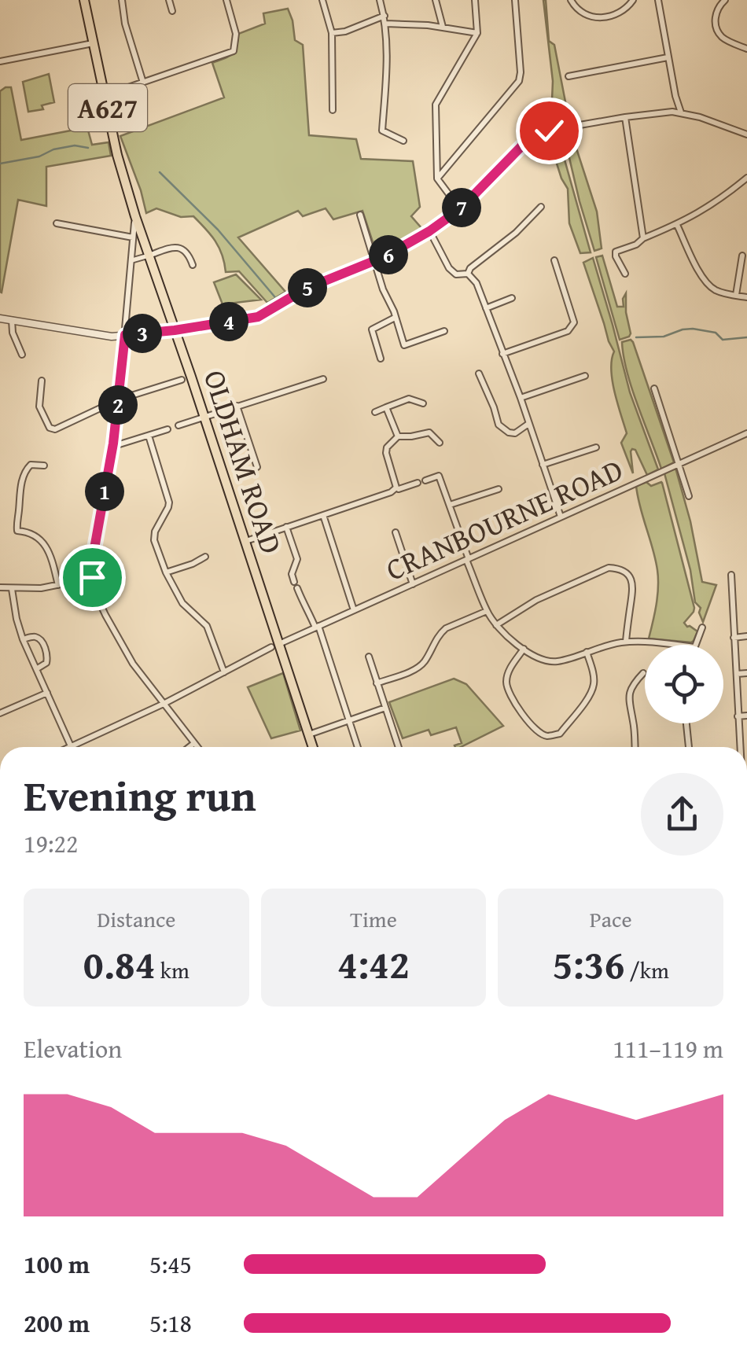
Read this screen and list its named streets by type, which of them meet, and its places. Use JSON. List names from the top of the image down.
{
  "streets": {
    "highway": ["A627", "OLDHAM ROAD"],
    "street": ["CRANBOURNE ROAD"]
  },
  "crossings": [
    ["OLDHAM ROAD", "CRANBOURNE ROAD"]
  ],
  "page": {
    "pins": [
      "7",
      "6",
      "5",
      "4",
      "3",
      "2",
      "1"
    ],
    "heading": ["Evening run", "19:22"],
    "stats": [
      ["Distance", "0.84 km"],
      ["Time", "4:42"],
      ["Pace", "5:36 /km"]
    ],
    "chart": ["Elevation", "111–119 m"],
    "list": [
      {
        "name": "100 m",
        "note": "5:45"
      },
      {
        "name": "200 m",
        "note": "5:18"
      }
    ]
  }
}
